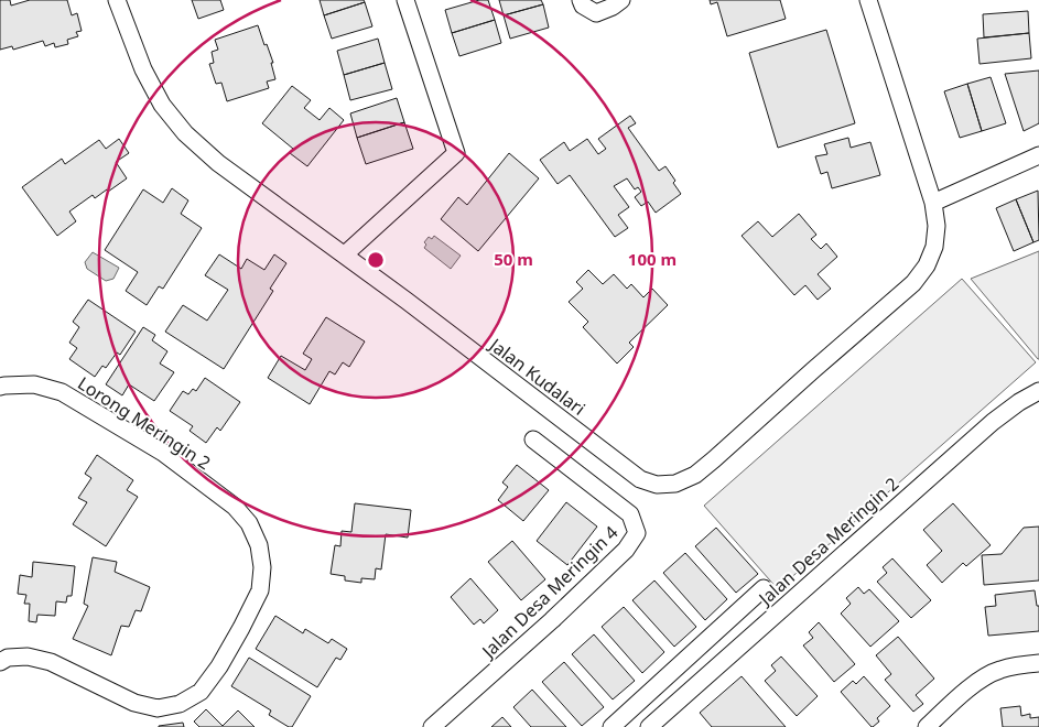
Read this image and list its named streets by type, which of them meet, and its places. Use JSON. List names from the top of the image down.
{
  "streets": {
    "street": [
      "Jalan Kudalari",
      "Lorong Meringin 2",
      "Jalan Desa Meringin 2",
      "Jalan Desa Meringin 4"
    ]
  },
  "rings": ["50 m", "100 m"]
}
